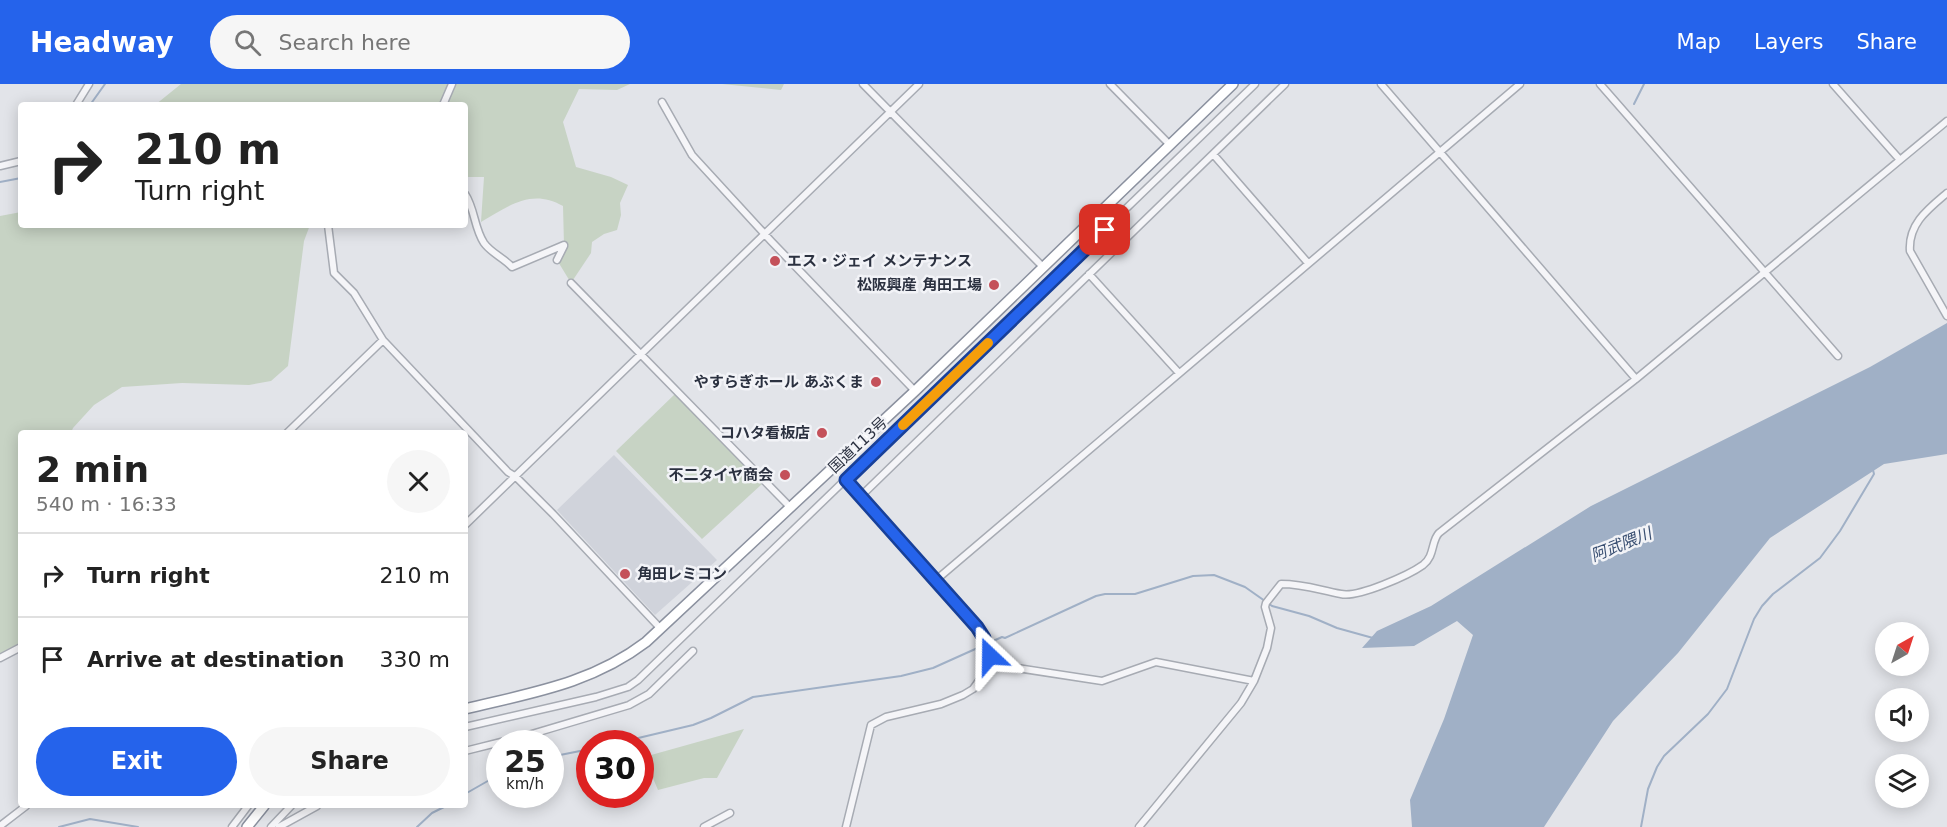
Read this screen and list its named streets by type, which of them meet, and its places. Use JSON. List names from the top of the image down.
{
  "streets": {
    "highway": ["国道113号"]
  },
  "water": ["阿武隈川"],
  "places": [
    "エス・ジェイ メンテナンス",
    "松阪興産 角田工場",
    "やすらぎホール あぶくま",
    "コハタ看板店",
    "不二タイヤ商会",
    "角田レミコン"
  ],
  "north": "top right",
  "page": {
    "header": "Headway",
    "search": "Search here",
    "nav": ["Map", "Layers", "Share"],
    "turn": ["210 m", "Turn right"],
    "heading": ["2 min", "540 m · 16:33"],
    "list": [
      {
        "name": "Turn right",
        "value": "210 m"
      },
      {
        "name": "Arrive at destination",
        "value": "330 m"
      }
    ],
    "buttons": ["Exit", "Share"],
    "speed": "25 km/h",
    "limit": "30"
  }
}
